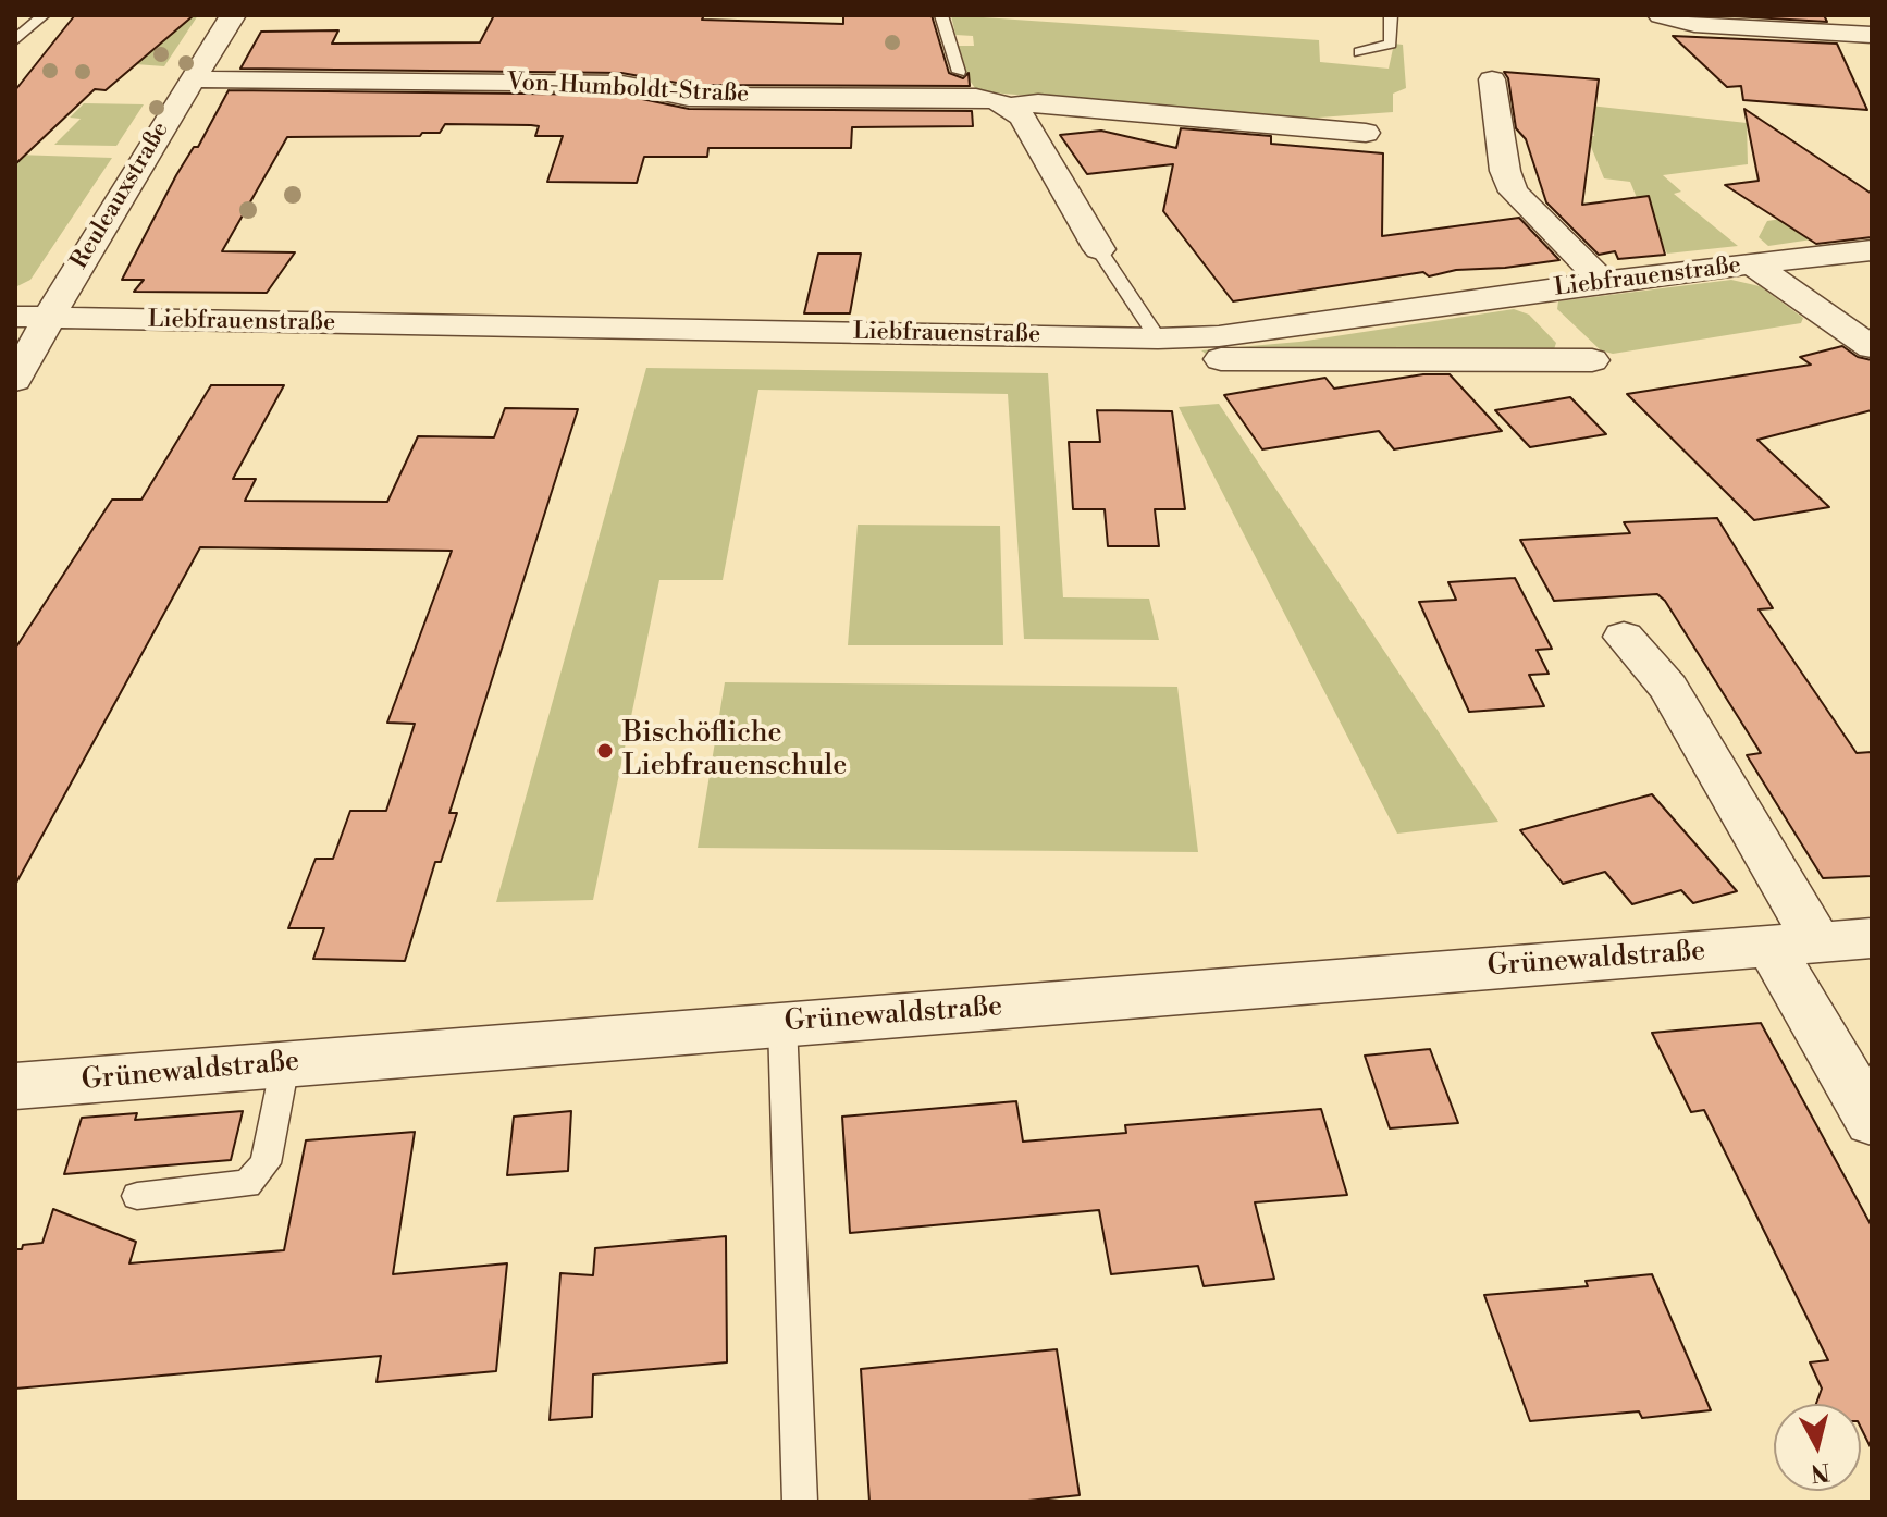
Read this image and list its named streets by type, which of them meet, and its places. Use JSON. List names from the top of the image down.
{
  "streets": {
    "street": [
      "Von-Humboldt-Straße",
      "Reuleauxstraße",
      "Liebfrauenstraße",
      "Grünewaldstraße"
    ]
  },
  "crossings": [
    ["Von-Humboldt-Straße", "Reuleauxstraße"],
    ["Reuleauxstraße", "Liebfrauenstraße"]
  ],
  "places": ["Bischöfliche Liebfrauenschule"],
  "north": "bottom"
}
